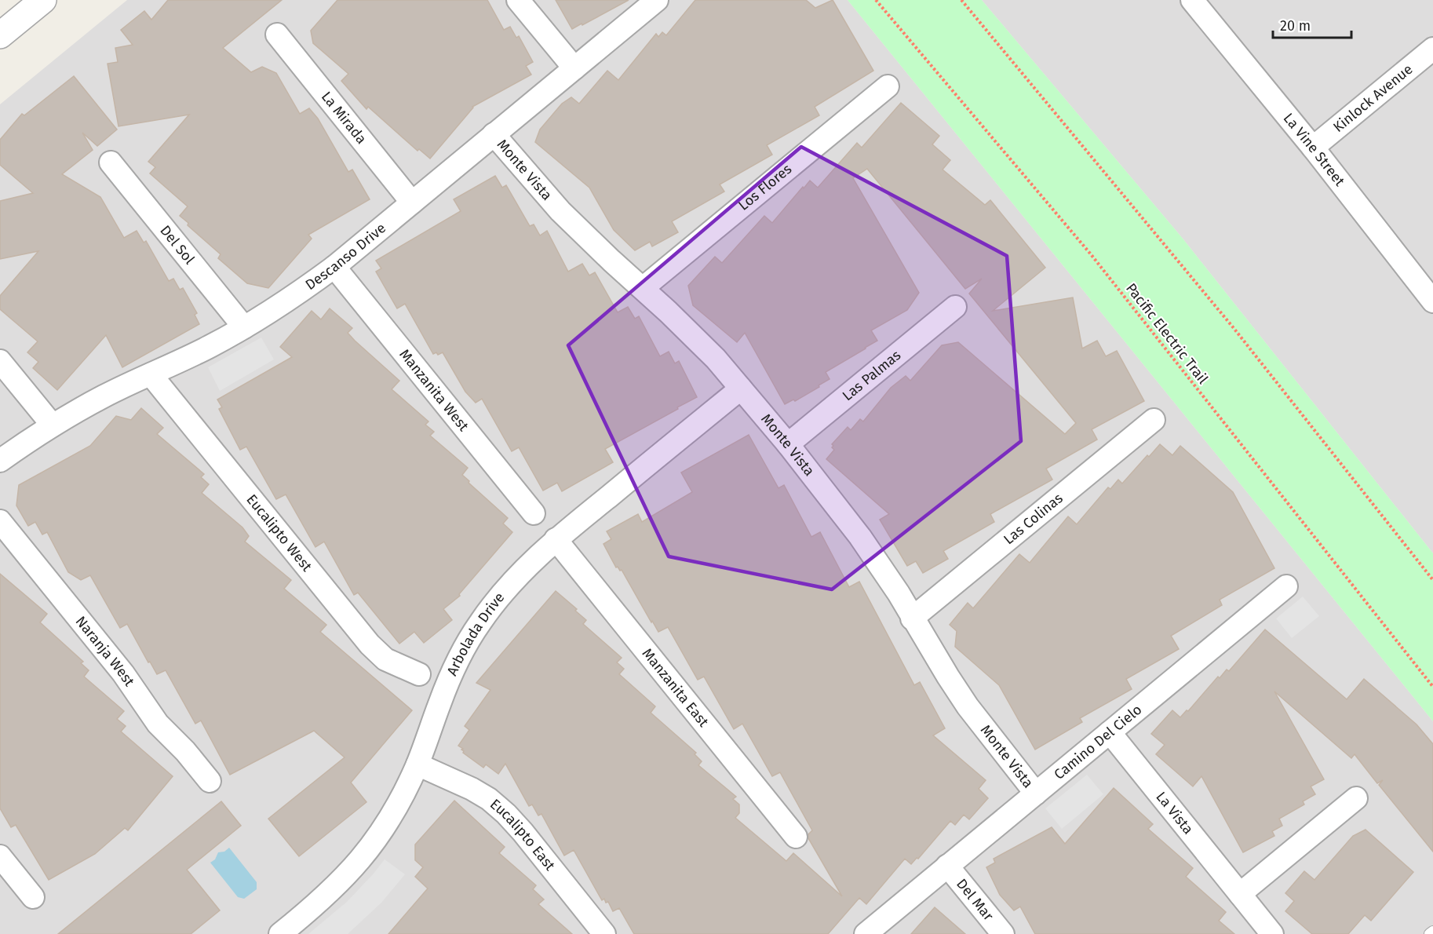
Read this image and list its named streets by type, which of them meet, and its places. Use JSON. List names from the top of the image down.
{
  "streets": {
    "street": [
      "Kinlock Avenue",
      "La Mirada",
      "La Vine Street",
      "Monte Vista",
      "Los Flores",
      "Del Sol",
      "Descanso Drive",
      "Las Palmas",
      "Manzanita West",
      "Las Colinas",
      "Eucalipto West",
      "Arbolada Drive",
      "Naranja West",
      "Manzanita East",
      "Camino Del Cielo",
      "La Vista",
      "Eucalipto East",
      "Del Mar"
    ],
    "path": ["Pacific Electric Trail"]
  },
  "crossings": [
    ["Kinlock Avenue", "La Vine Street"],
    ["La Mirada", "Descanso Drive"],
    ["Monte Vista", "Los Flores"],
    ["Monte Vista", "Descanso Drive"],
    ["Monte Vista", "Las Palmas"],
    ["Monte Vista", "Las Colinas"],
    ["Monte Vista", "Arbolada Drive"],
    ["Monte Vista", "Camino Del Cielo"],
    ["Del Sol", "Descanso Drive"],
    ["Descanso Drive", "Manzanita West"],
    ["Descanso Drive", "Eucalipto West"],
    ["Arbolada Drive", "Manzanita East"],
    ["Arbolada Drive", "Eucalipto East"],
    ["Camino Del Cielo", "La Vista"],
    ["Camino Del Cielo", "Del Mar"]
  ],
  "scale_bar": "20 m"
}
